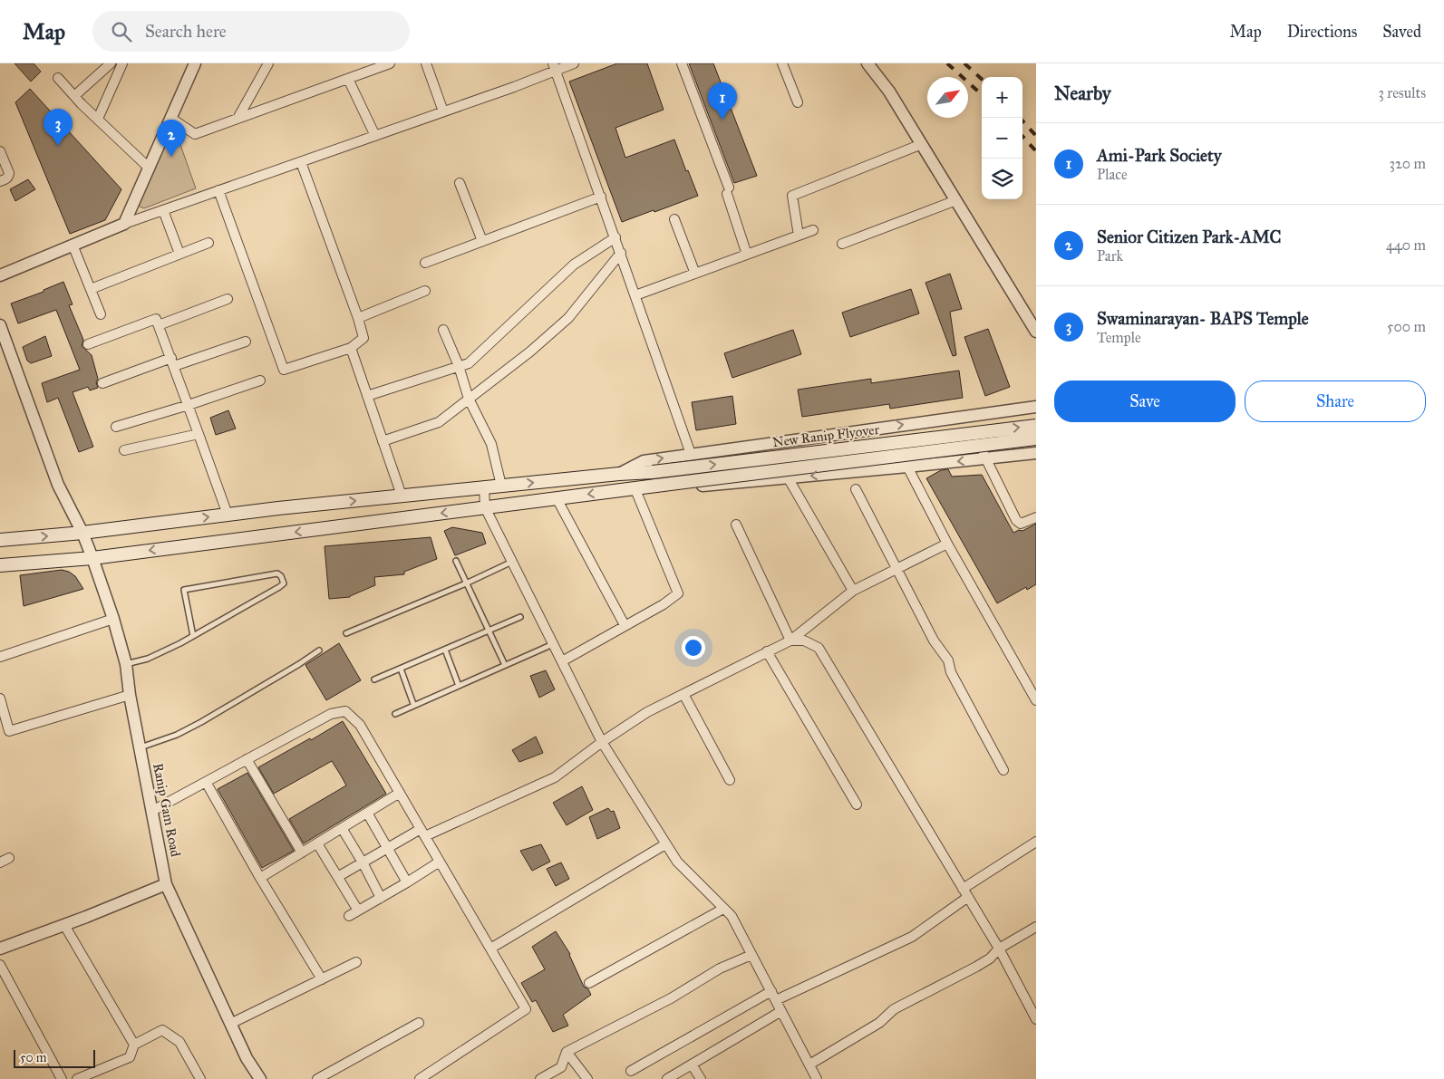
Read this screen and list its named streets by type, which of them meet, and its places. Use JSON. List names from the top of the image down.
{
  "streets": {
    "main road": ["New Ranip Flyover"],
    "street": ["Ranip Gam Road"]
  },
  "crossings": [
    ["New Ranip Flyover", "Ranip Gam Road"]
  ],
  "scale_bar": "50 m",
  "north": "top right",
  "page": {
    "header": "Map",
    "search": "Search here",
    "nav": ["Map", "Directions", "Saved"],
    "heading": ["Nearby", "3 results"],
    "map_buttons": ["+", "−"],
    "pins": ["1", "3", "2"],
    "list": [
      {
        "mark": "1",
        "name": "Ami-Park Society",
        "note": "Place",
        "value": "320 m"
      },
      {
        "mark": "2",
        "name": "Senior Citizen Park-AMC",
        "note": "Park",
        "value": "440 m"
      },
      {
        "mark": "3",
        "name": "Swaminarayan- BAPS Temple",
        "note": "Temple",
        "value": "500 m"
      }
    ],
    "buttons": ["Save", "Share"],
    "scale": "50 m"
  }
}
